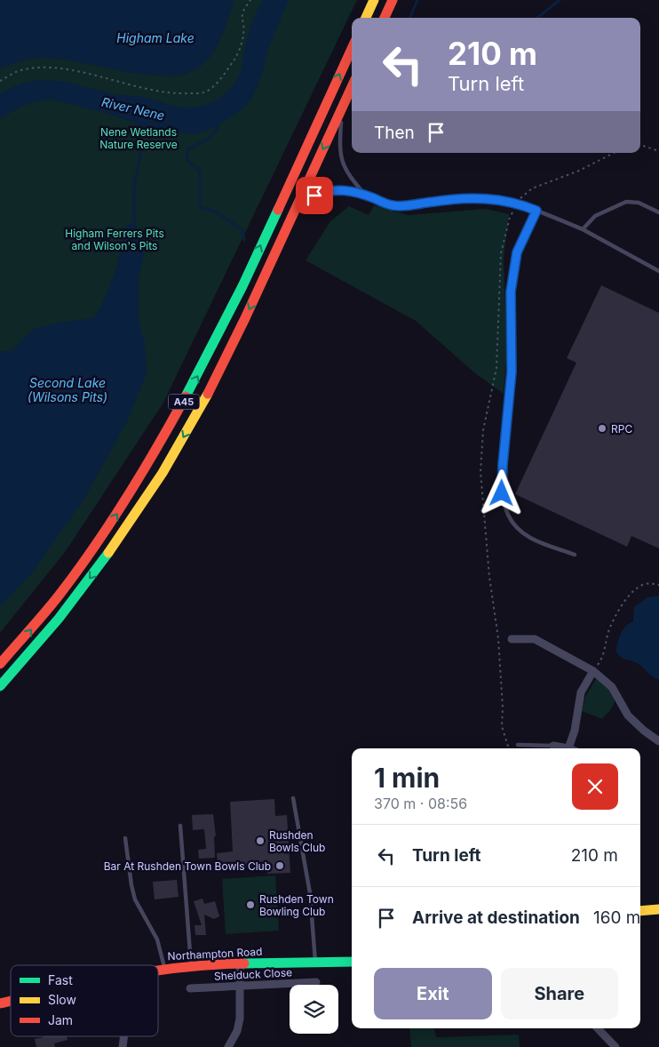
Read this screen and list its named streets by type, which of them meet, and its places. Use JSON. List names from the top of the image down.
{
  "streets": {
    "main road": ["A45", "Northampton Road"],
    "street": ["Shelduck Close"]
  },
  "water": ["Higham Lake", "River Nene", "Second Lake (Wilsons Pits)"],
  "parks": ["Nene Wetlands Nature Reserve", "Higham Ferrers Pits and Wilson's Pits"],
  "places": [
    "RPC",
    "Rushden Bowls Club",
    "Bar At Rushden Town Bowls Club",
    "Rushden Town Bowling Club"
  ],
  "legend": ["Fast", "Slow", "Jam"],
  "page": {
    "turn": ["210 m", "Turn left"],
    "then": "Then",
    "heading": ["1 min", "370 m · 08:56"],
    "list": [
      {
        "name": "Turn left",
        "value": "210 m"
      },
      {
        "name": "Arrive at destination",
        "value": "160 m"
      }
    ],
    "buttons": ["Exit", "Share"]
  }
}
